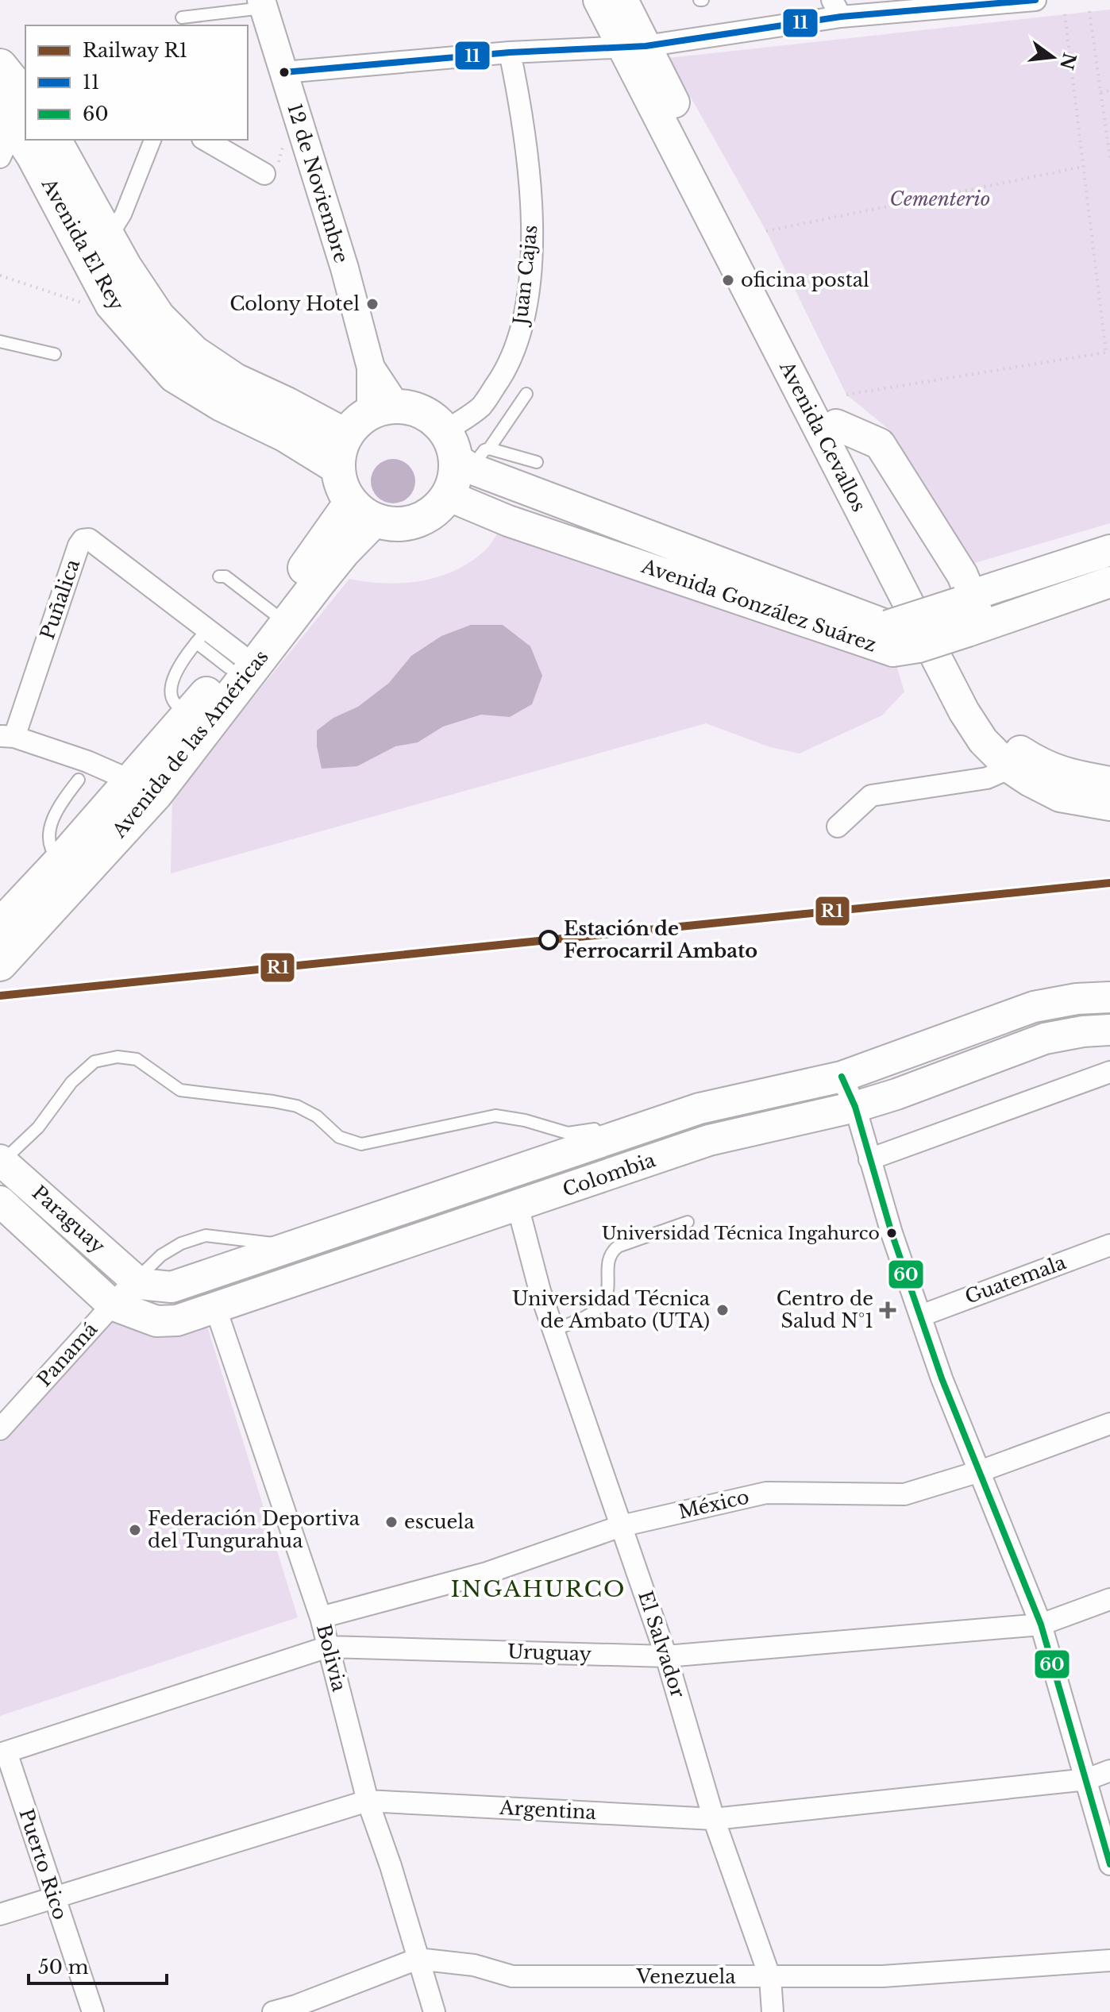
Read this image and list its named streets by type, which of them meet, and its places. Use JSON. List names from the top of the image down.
{
  "streets": {
    "main road": [
      "Avenida El Rey",
      "Avenida Cevallos",
      "Avenida González Suárez",
      "Avenida de las Américas",
      "Colombia",
      "Paraguay"
    ],
    "street": [
      "12 de Noviembre",
      "Juan Cajas",
      "Puñalica",
      "Guatemala",
      "Panamá",
      "México",
      "El Salvador",
      "Uruguay",
      "Bolivia",
      "Argentina",
      "Puerto Rico",
      "Venezuela"
    ]
  },
  "crossings": [
    ["12 de Noviembre", "Avenida El Rey"],
    ["12 de Noviembre", "Juan Cajas"],
    ["12 de Noviembre", "Avenida González Suárez"],
    ["12 de Noviembre", "Avenida de las Américas"],
    ["Avenida El Rey", "Juan Cajas"],
    ["Avenida El Rey", "Avenida González Suárez"],
    ["Avenida El Rey", "Avenida de las Américas"],
    ["Juan Cajas", "Avenida González Suárez"],
    ["Juan Cajas", "Avenida de las Américas"],
    ["Puñalica", "Avenida de las Américas"],
    ["Avenida González Suárez", "Avenida de las Américas"],
    ["Colombia", "Paraguay"],
    ["Colombia", "Panamá"],
    ["Colombia", "El Salvador"],
    ["Colombia", "Bolivia"],
    ["Paraguay", "Panamá"],
    ["México", "El Salvador"],
    ["México", "Bolivia"],
    ["El Salvador", "Uruguay"],
    ["El Salvador", "Argentina"],
    ["El Salvador", "Venezuela"],
    ["Uruguay", "Bolivia"],
    ["Uruguay", "Puerto Rico"],
    ["Bolivia", "Argentina"],
    ["Bolivia", "Venezuela"],
    ["Argentina", "Puerto Rico"]
  ],
  "districts": ["INGAHURCO"],
  "parks": ["Cementerio"],
  "places": {
    "other": [
      "oficina postal",
      "Colony Hotel",
      "Estación de Ferrocarril Ambato",
      "Universidad Técnica Ingahurco",
      "Universidad Técnica de Ambato (UTA)",
      "escuela",
      "Federación Deportiva del Tungurahua"
    ],
    "health": ["Centro de Salud N°1"]
  },
  "lines": ["transit line 11", "rail line R1", "transit line 60"],
  "legend": ["Railway R1", "11", "60"],
  "scale_bar": "50 m",
  "north": "right"
}
